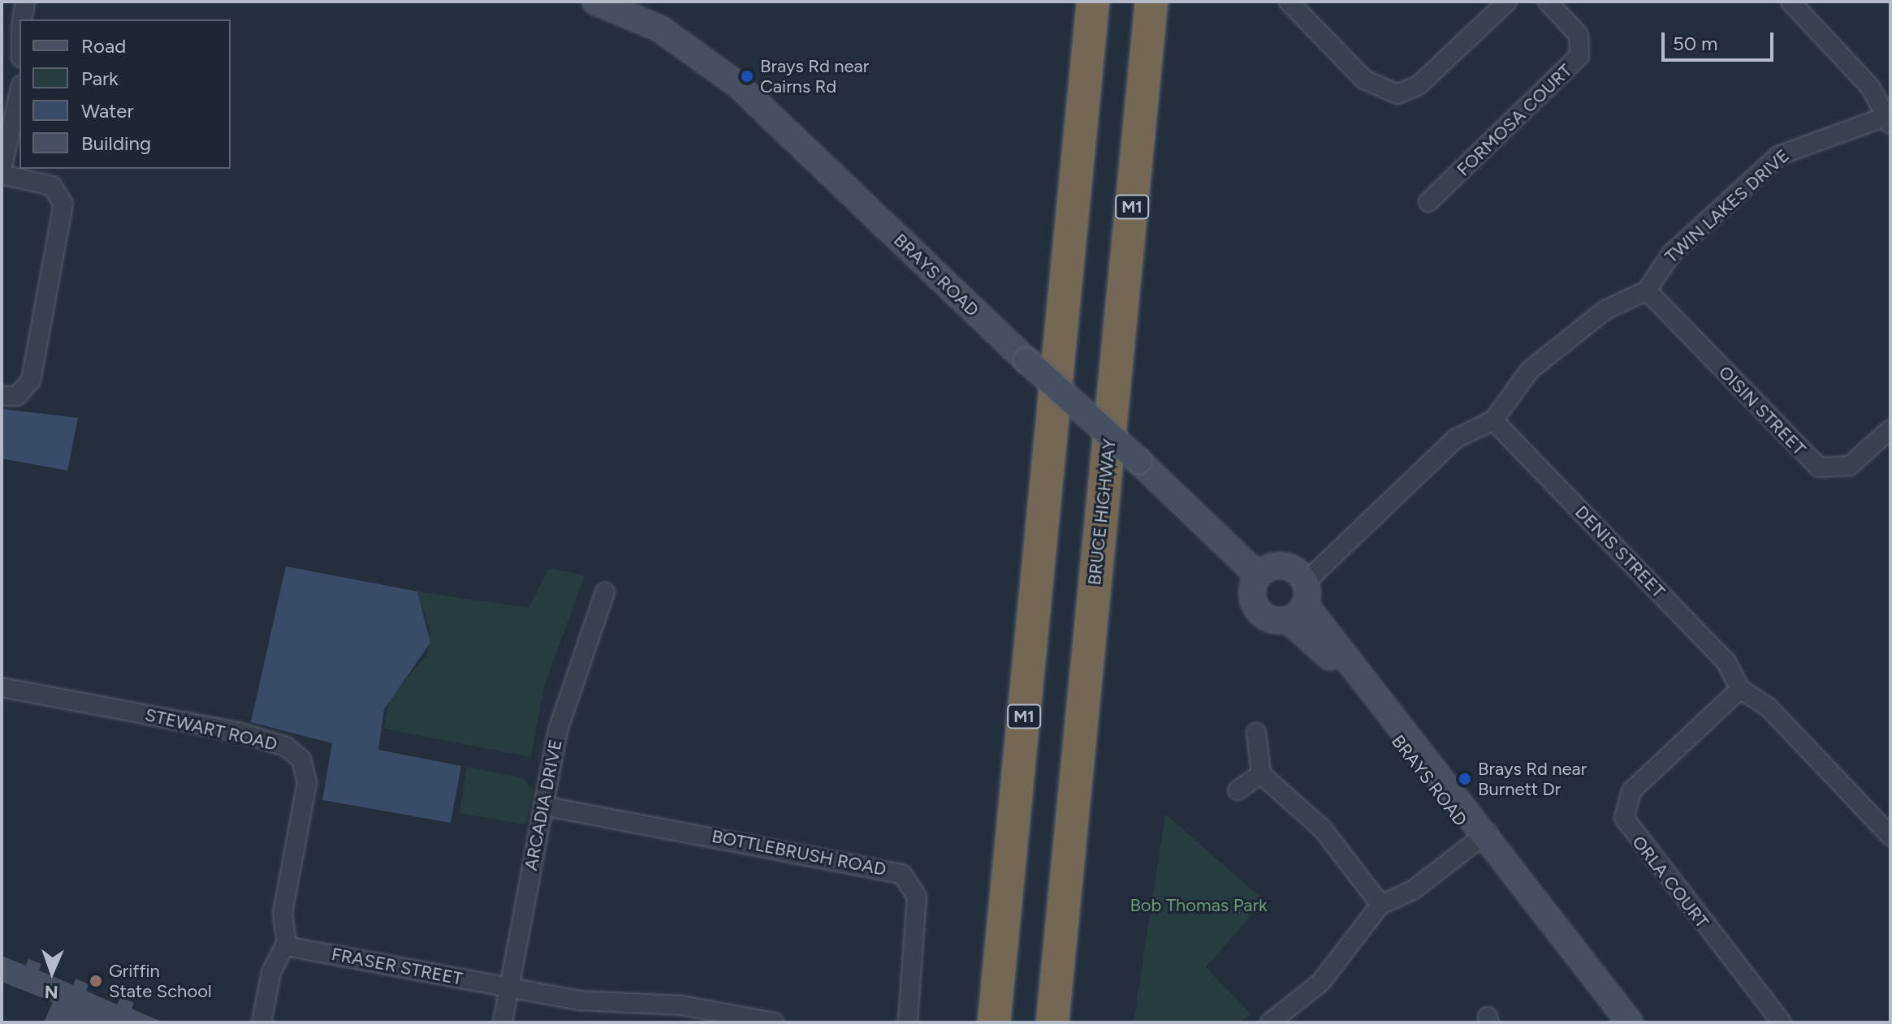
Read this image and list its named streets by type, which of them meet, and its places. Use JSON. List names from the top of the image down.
{
  "streets": {
    "highway": ["M1", "BRUCE HIGHWAY"],
    "main road": ["BRAYS ROAD"],
    "street": [
      "FORMOSA COURT",
      "TWIN LAKES DRIVE",
      "OISIN STREET",
      "DENIS STREET",
      "STEWART ROAD",
      "ARCADIA DRIVE",
      "BOTTLEBRUSH ROAD",
      "ORLA COURT",
      "FRASER STREET"
    ]
  },
  "crossings": [
    ["TWIN LAKES DRIVE", "OISIN STREET"],
    ["DENIS STREET", "ORLA COURT"],
    ["STEWART ROAD", "FRASER STREET"],
    ["ARCADIA DRIVE", "BOTTLEBRUSH ROAD"],
    ["ARCADIA DRIVE", "FRASER STREET"]
  ],
  "parks": ["Bob Thomas Park"],
  "places": ["Brays Rd near Cairns Rd", "Brays Rd near Burnett Dr", "Griffin State School"],
  "legend": [
    "Road",
    "Park",
    "Water",
    "Building"
  ],
  "scale_bar": "50 m",
  "north": "bottom"
}
